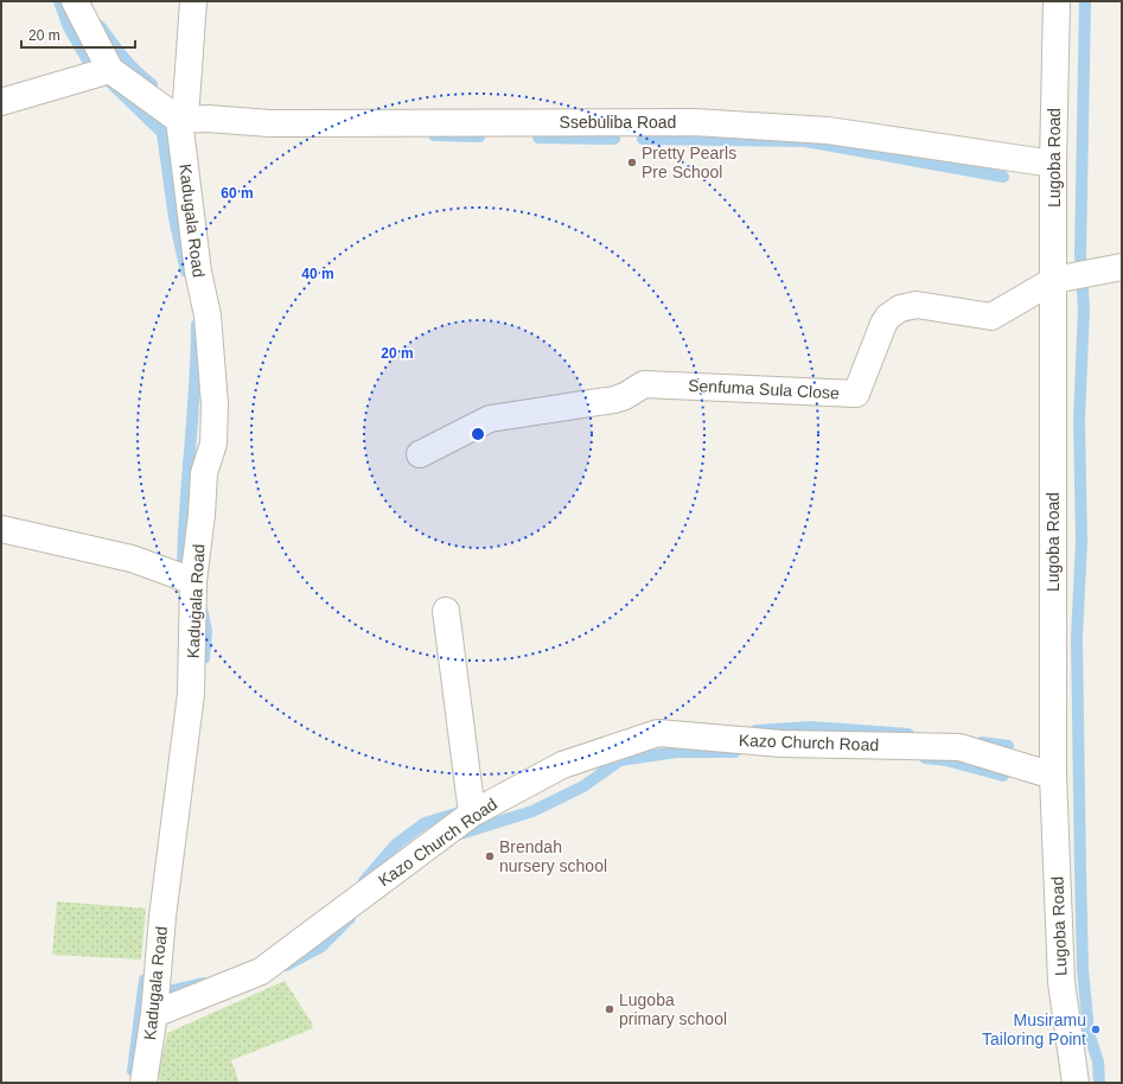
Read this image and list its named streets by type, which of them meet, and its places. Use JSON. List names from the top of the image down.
{
  "streets": {
    "street": [
      "Ssebuliba Road",
      "Lugoba Road",
      "Kadugala Road",
      "Senfuma Sula Close",
      "Kazo Church Road"
    ]
  },
  "crossings": [
    ["Ssebuliba Road", "Lugoba Road"],
    ["Ssebuliba Road", "Kadugala Road"],
    ["Lugoba Road", "Senfuma Sula Close"],
    ["Lugoba Road", "Kazo Church Road"],
    ["Kadugala Road", "Kazo Church Road"]
  ],
  "places": [
    "Pretty Pearls Pre School",
    "Brendah nursery school",
    "Lugoba primary school",
    "Musiramu Tailoring Point"
  ],
  "scale_bar": "20 m",
  "rings": ["60 m", "40 m", "20 m"]
}
